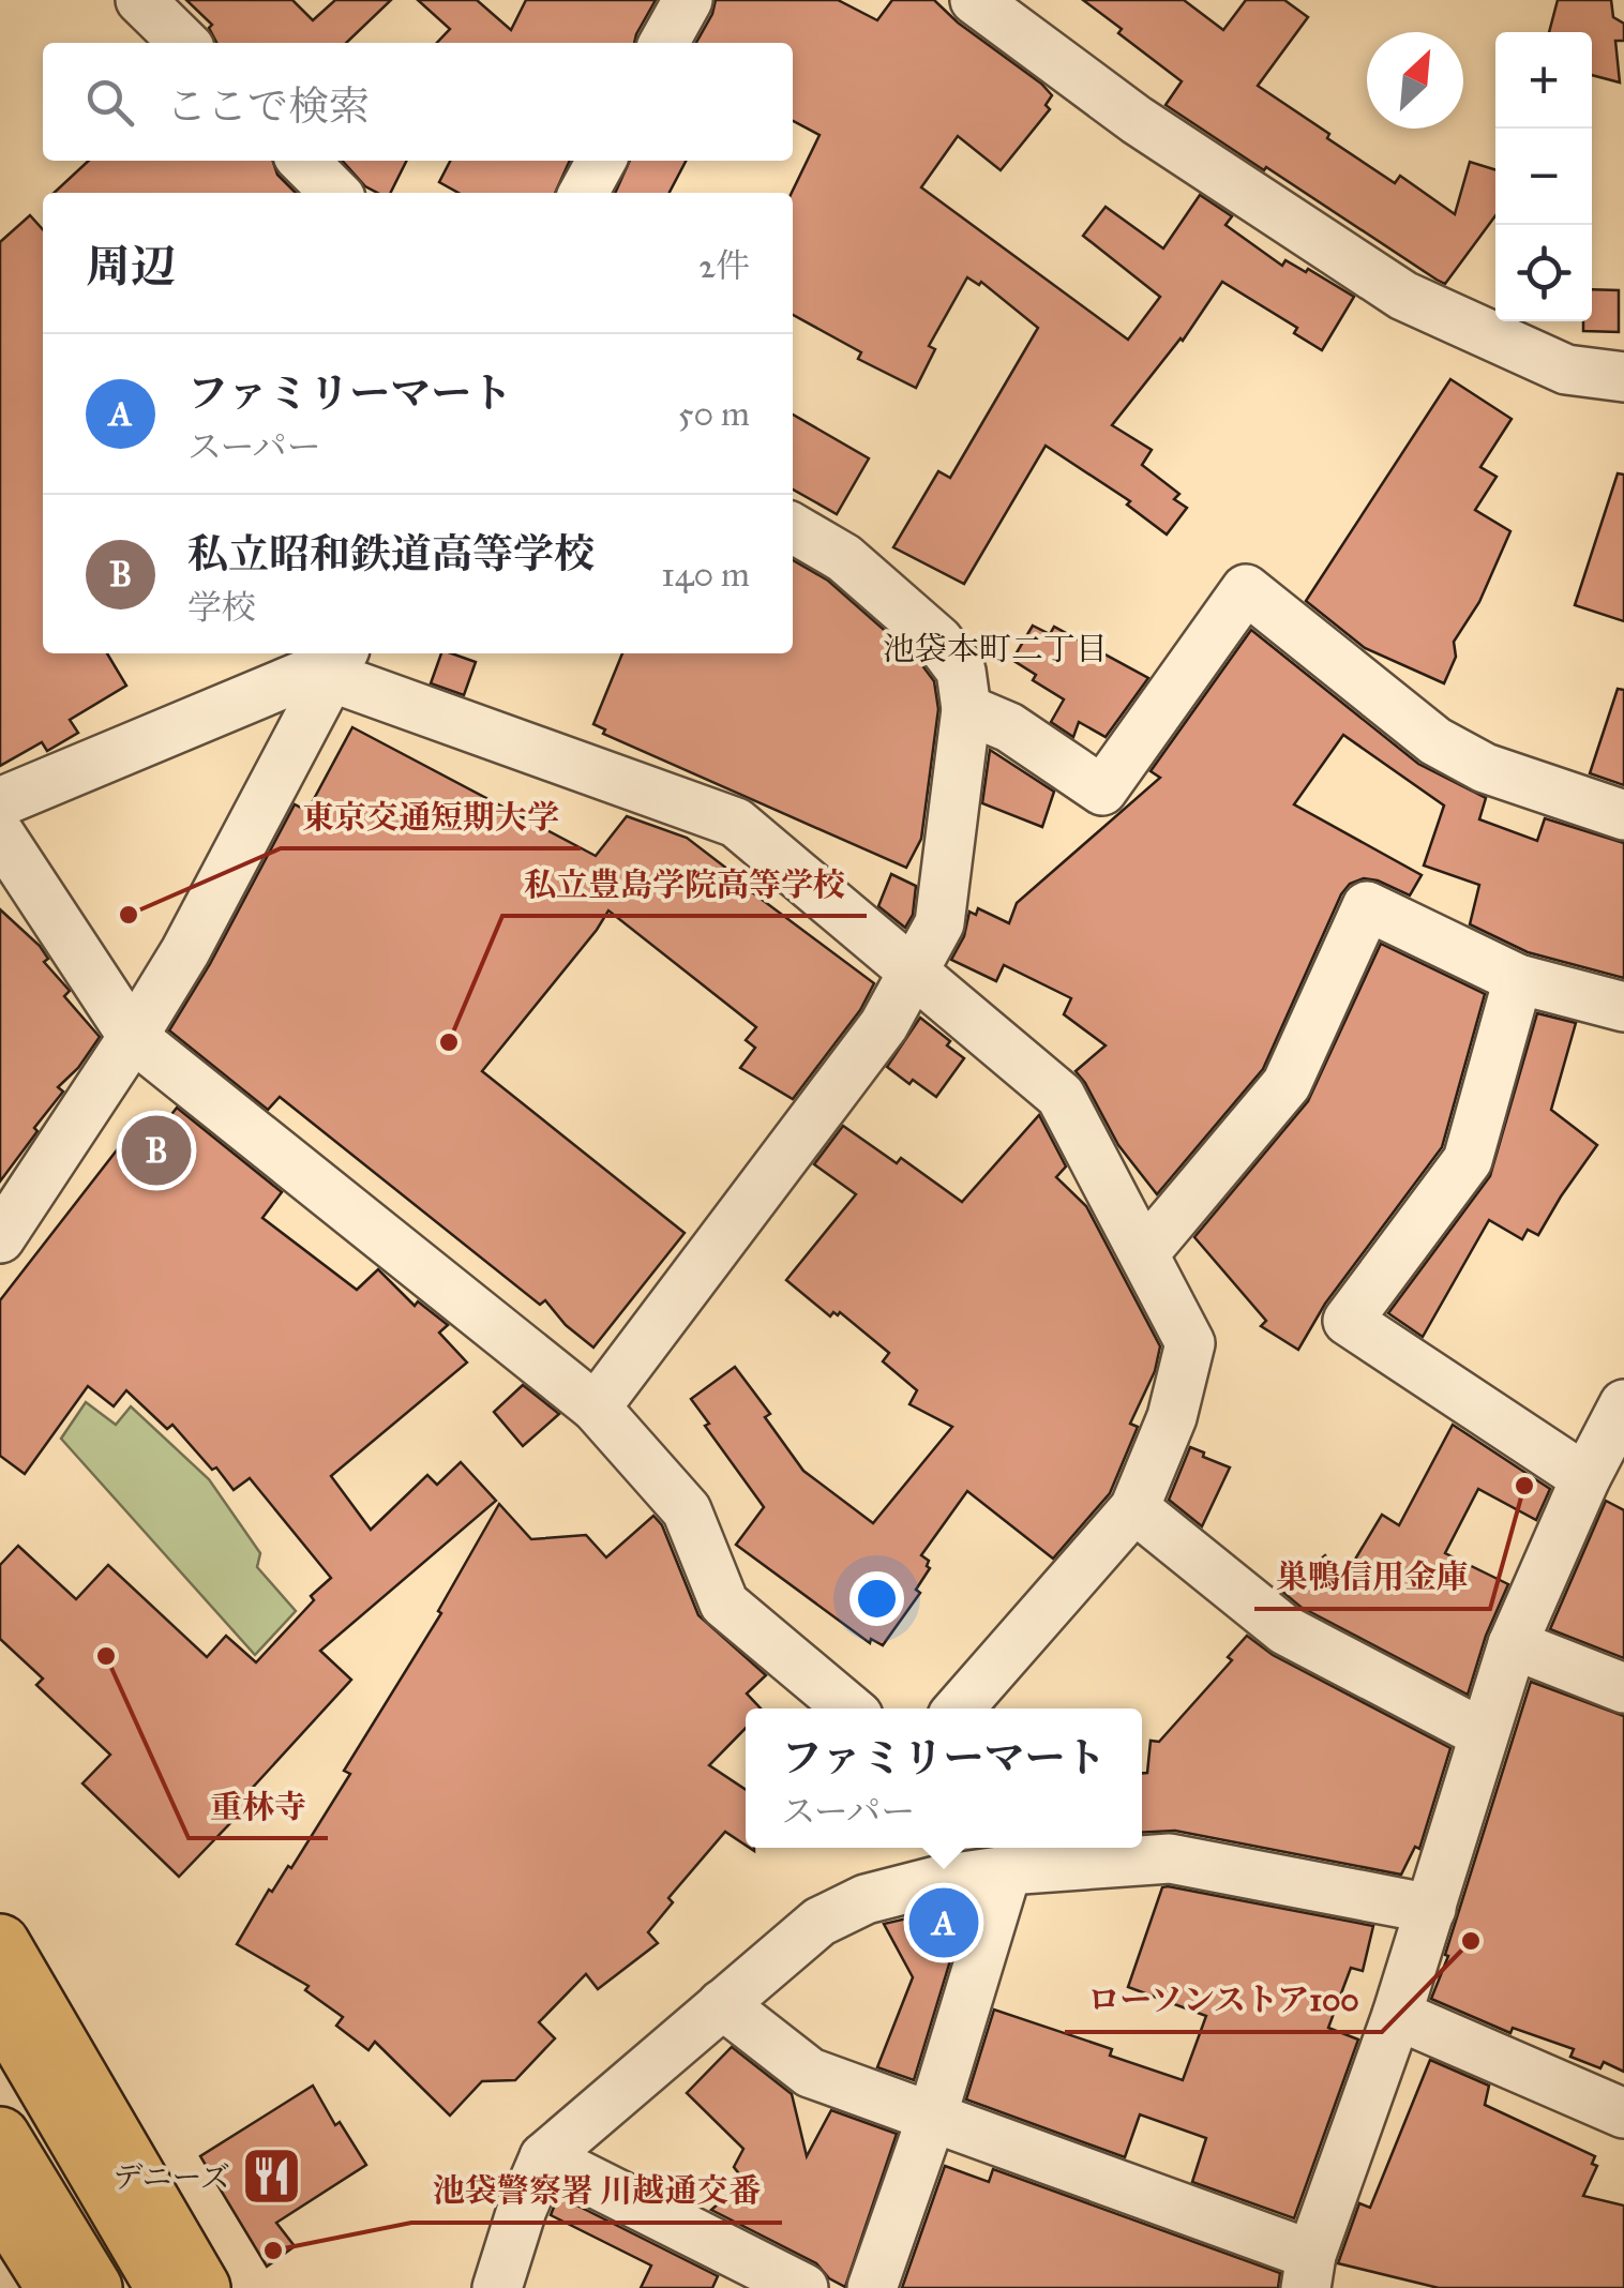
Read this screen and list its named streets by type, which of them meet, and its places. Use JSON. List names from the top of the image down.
{
  "districts": ["池袋本町二丁目"],
  "places": {
    "other": [
      "東京交通短期大学",
      "私立豊島学院高等学校",
      "巣鴨信用金庫",
      "重林寺",
      "ローソンストア100",
      "池袋警察署 川越通交番"
    ],
    "restaurant": ["デニーズ"]
  },
  "north": "top right",
  "page": {
    "map_buttons": ["+", "−"],
    "search": "ここで検索",
    "heading": ["周辺", "2件"],
    "list": [
      {
        "mark": "A",
        "name": "ファミリーマート",
        "note": "スーパー",
        "value": "50 m"
      },
      {
        "mark": "B",
        "name": "私立昭和鉄道高等学校",
        "note": "学校",
        "value": "140 m"
      }
    ],
    "pins": ["B", "A"],
    "popup": ["ファミリーマート", "スーパー"]
  }
}
